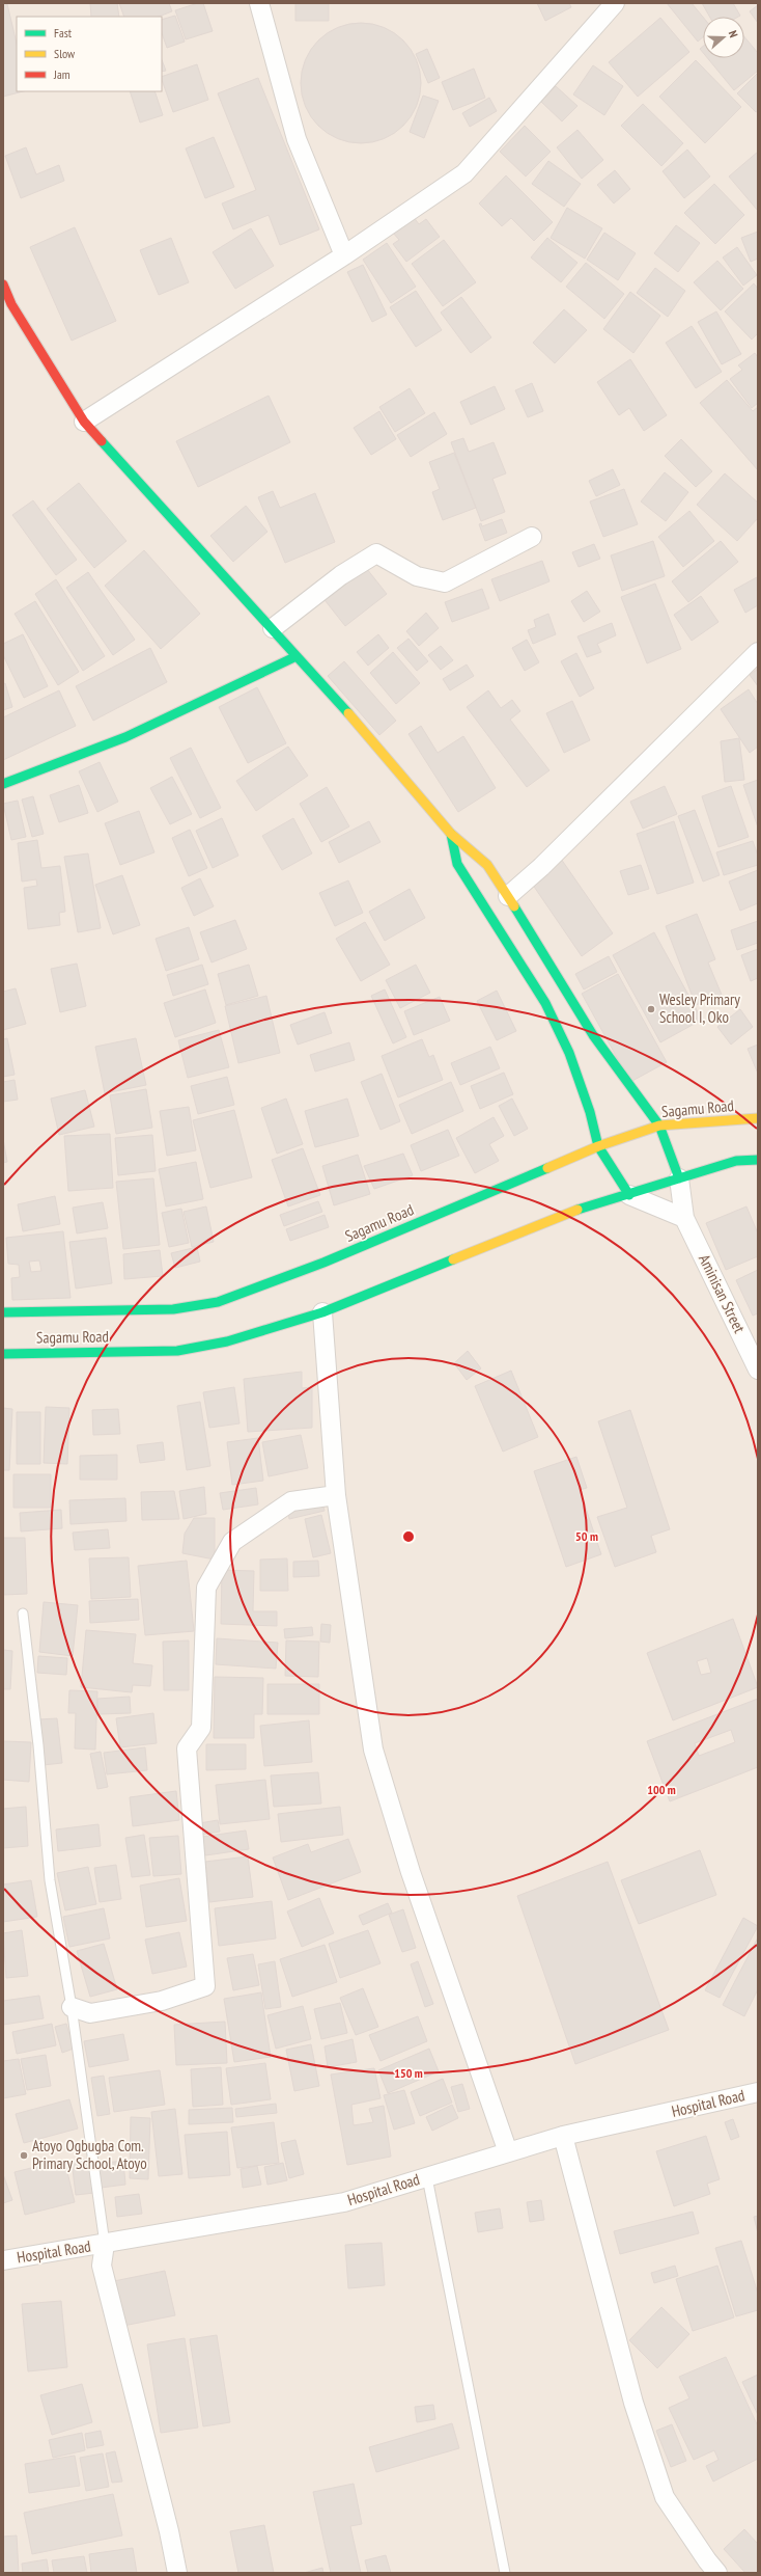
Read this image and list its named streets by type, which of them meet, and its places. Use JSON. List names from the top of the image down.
{
  "streets": {
    "main road": ["Sagamu Road"],
    "street": ["Aminisan Street", "Hospital Road"]
  },
  "crossings": [
    ["Sagamu Road", "Aminisan Street"]
  ],
  "places": ["Wesley Primary School I, Oko", "Atoyo Ogbugba Com. Primary School, Atoyo"],
  "legend": ["Fast", "Slow", "Jam"],
  "north": "right",
  "rings": ["50 m", "100 m", "150 m"]
}
